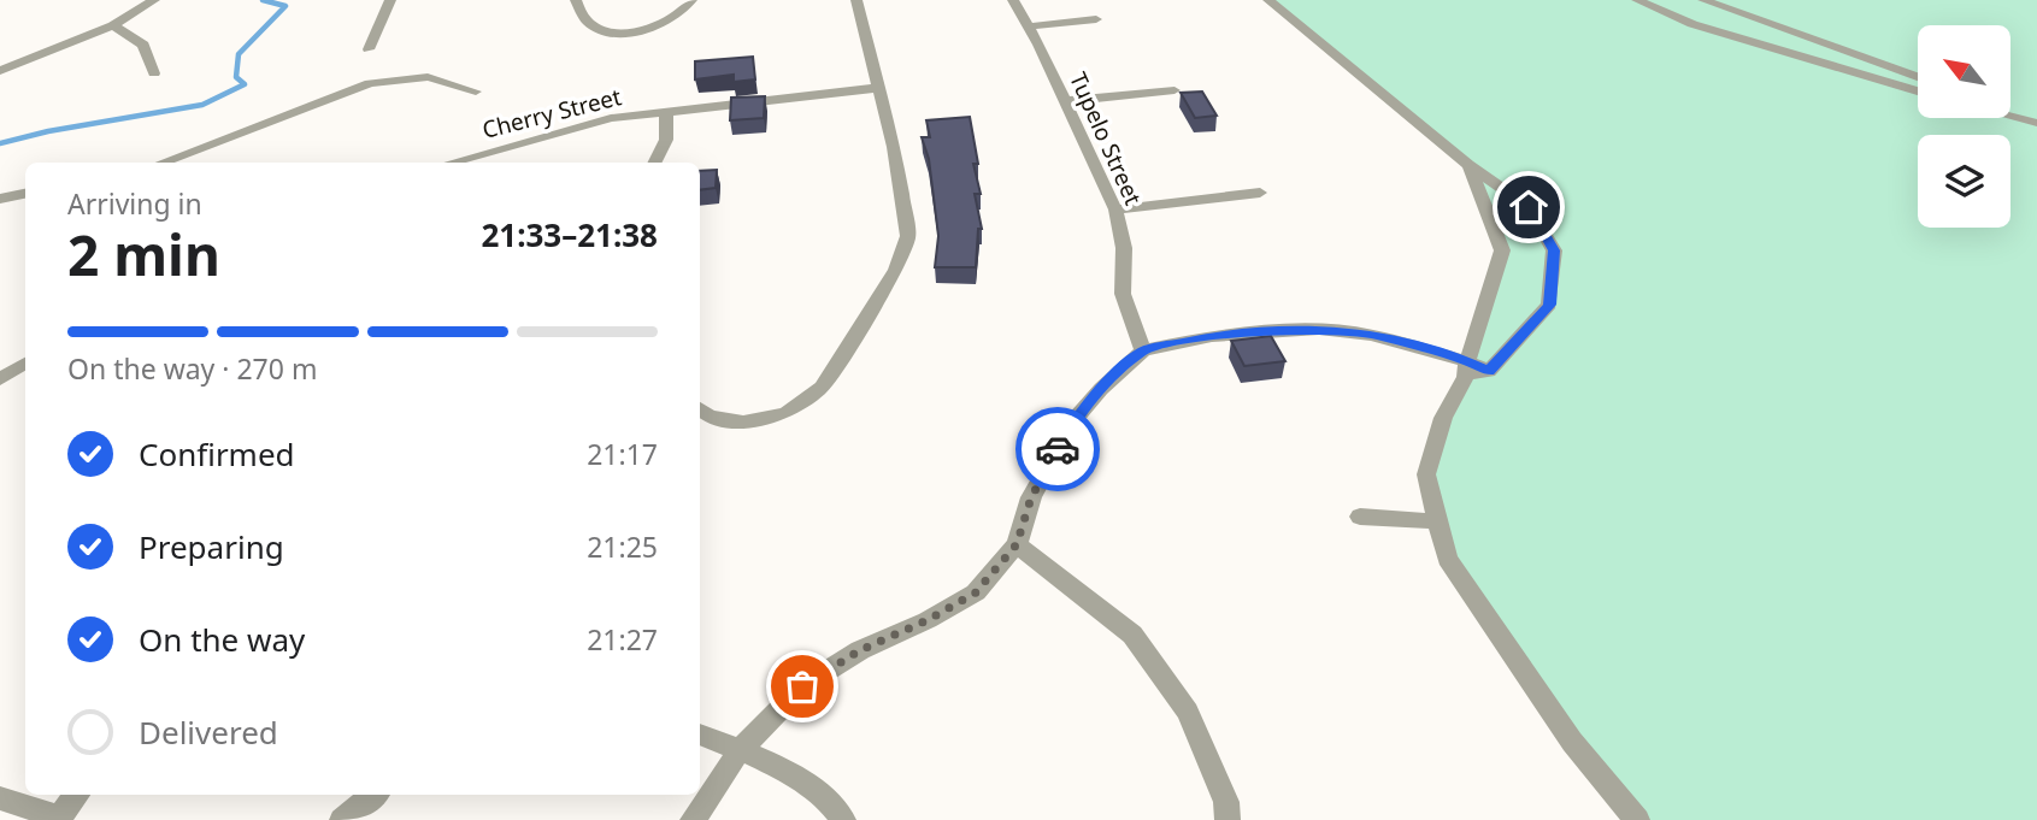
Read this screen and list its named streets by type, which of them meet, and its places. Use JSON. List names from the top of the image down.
{
  "streets": {
    "street": ["Cherry Street", "Tupelo Street"]
  },
  "north": "top left",
  "page": {
    "heading": ["2 min", "Arriving in", "21:33–21:38"],
    "bar": "On the way · 270 m",
    "list": [
      ["Confirmed", "21:17"],
      ["Preparing", "21:25"],
      ["On the way", "21:27"],
      "Delivered"
    ]
  }
}
